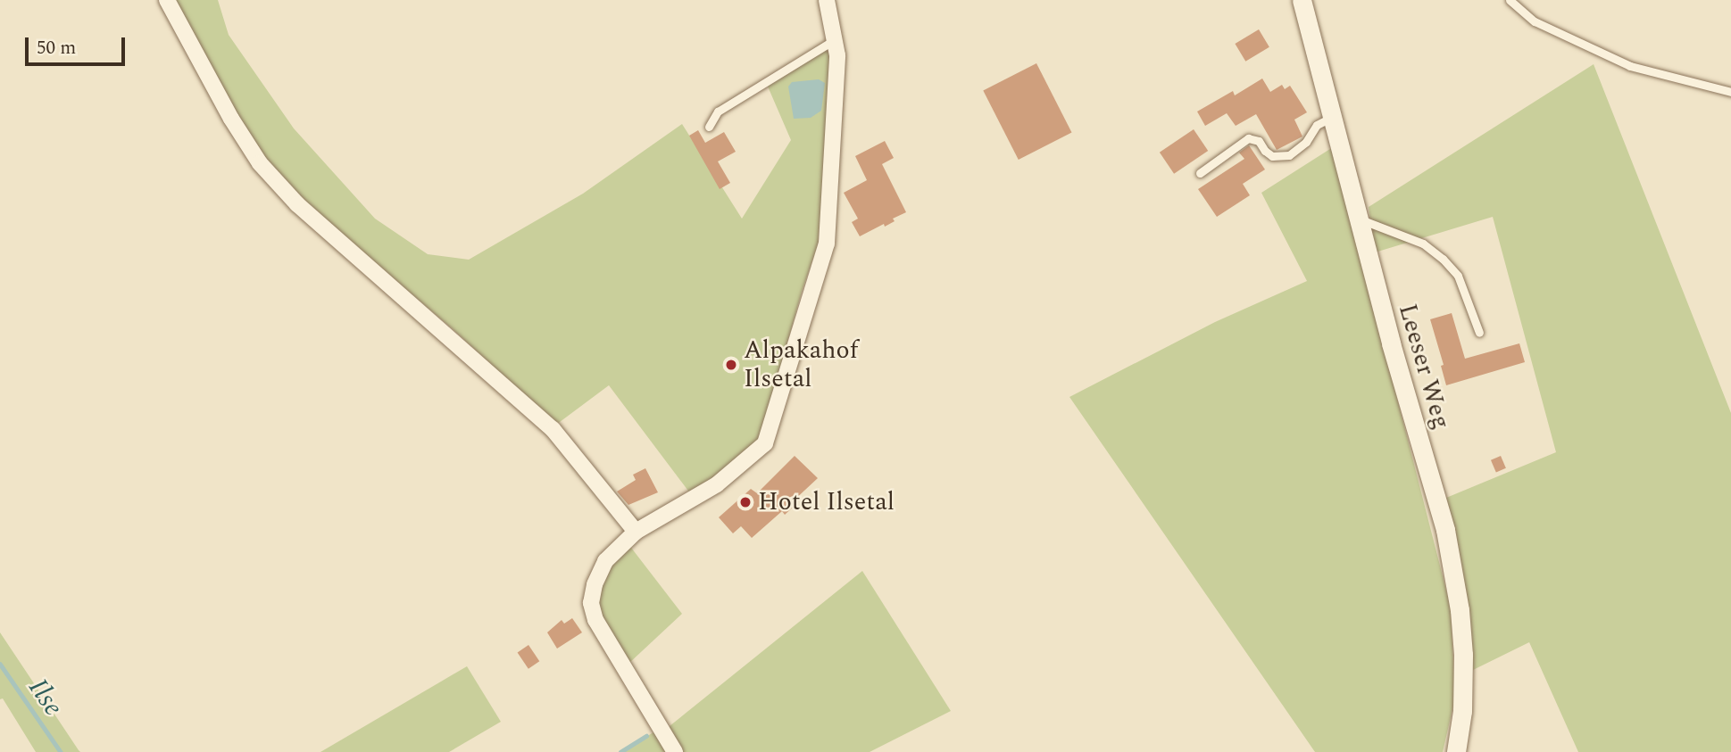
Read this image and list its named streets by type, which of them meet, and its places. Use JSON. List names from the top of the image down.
{
  "streets": {
    "street": ["Leeser Weg"]
  },
  "water": ["Ilse"],
  "places": ["Alpakahof Ilsetal", "Hotel Ilsetal"],
  "scale_bar": "50 m"
}
